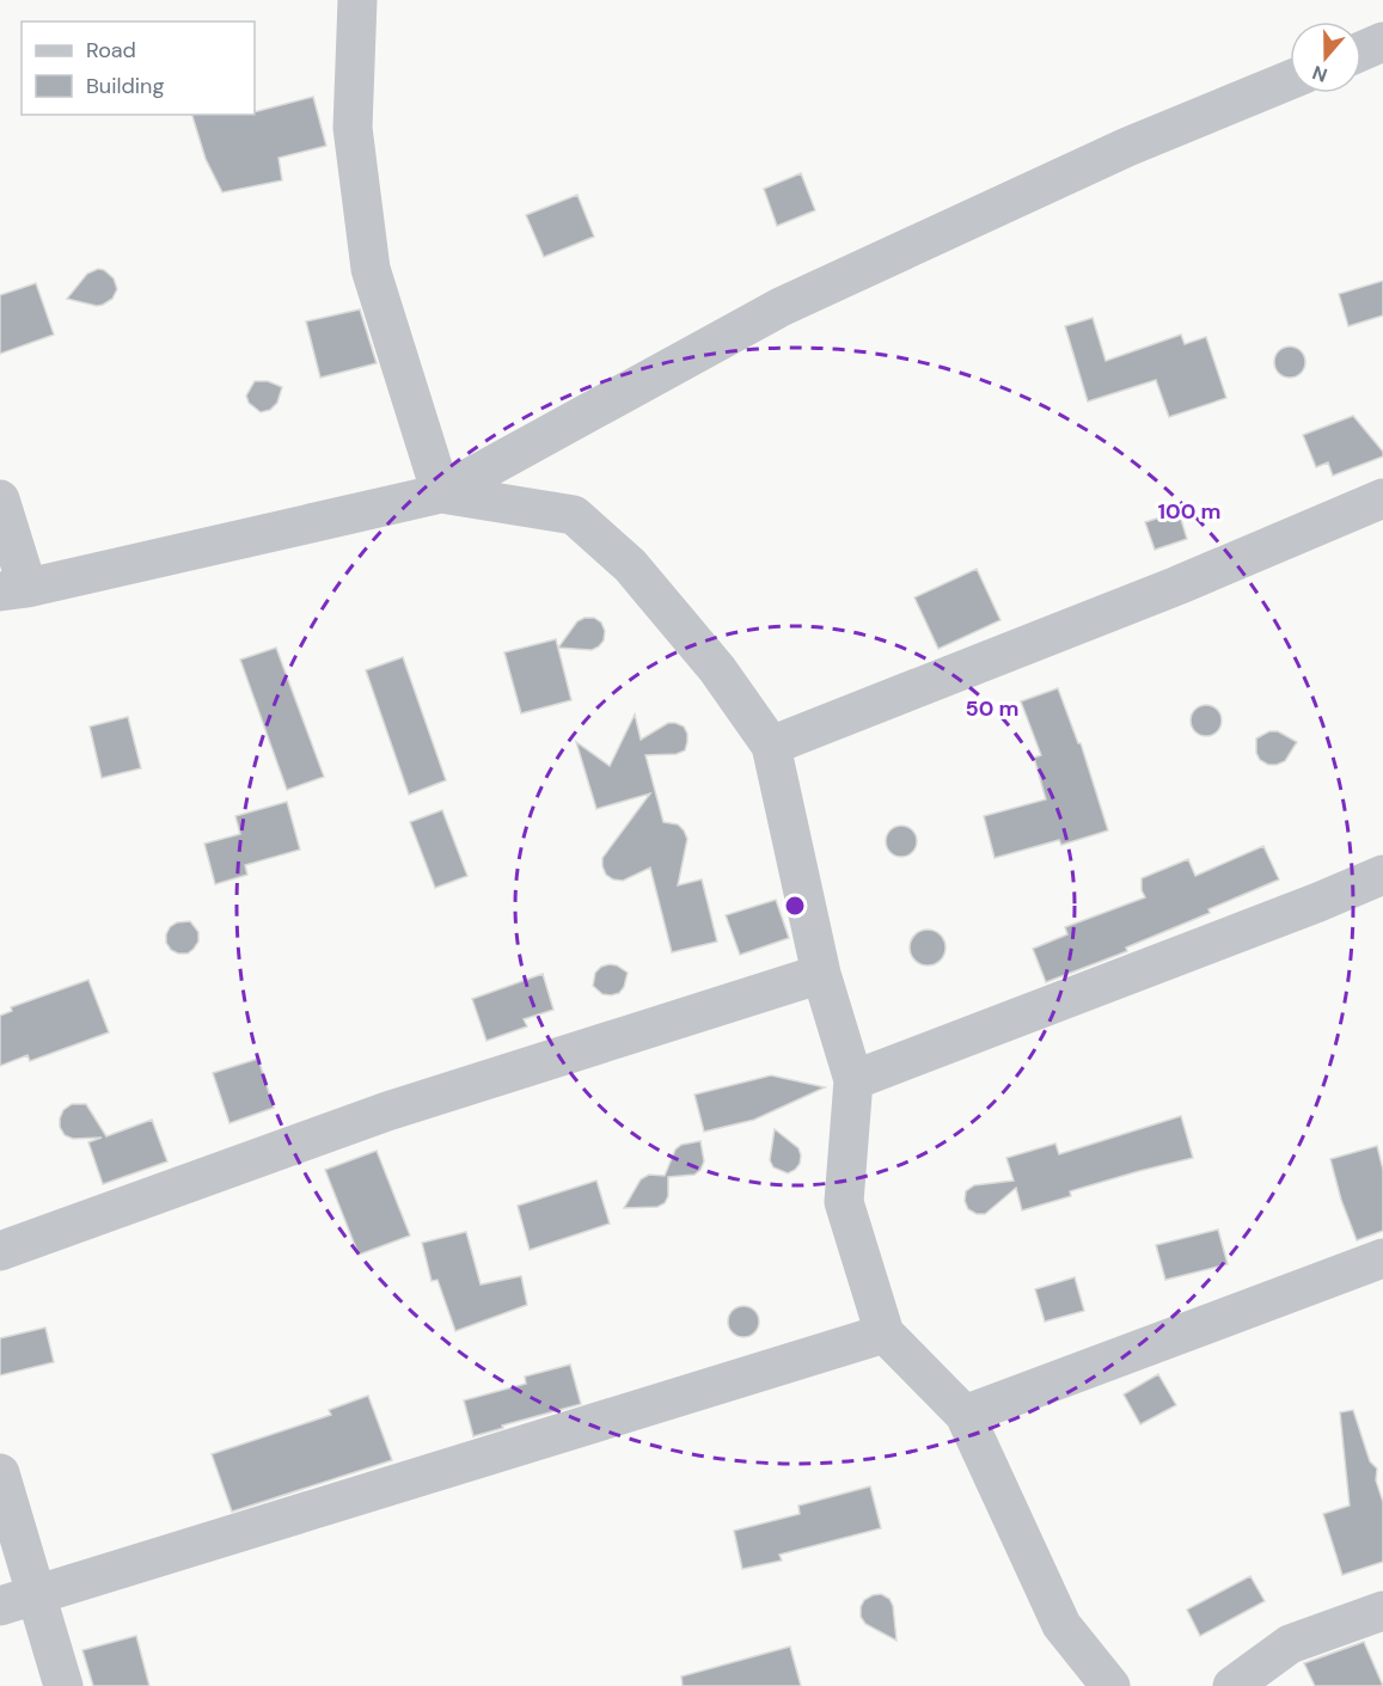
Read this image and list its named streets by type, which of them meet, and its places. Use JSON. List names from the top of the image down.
{
  "legend": ["Road", "Building"],
  "north": "bottom",
  "rings": ["100 m", "50 m"]
}
